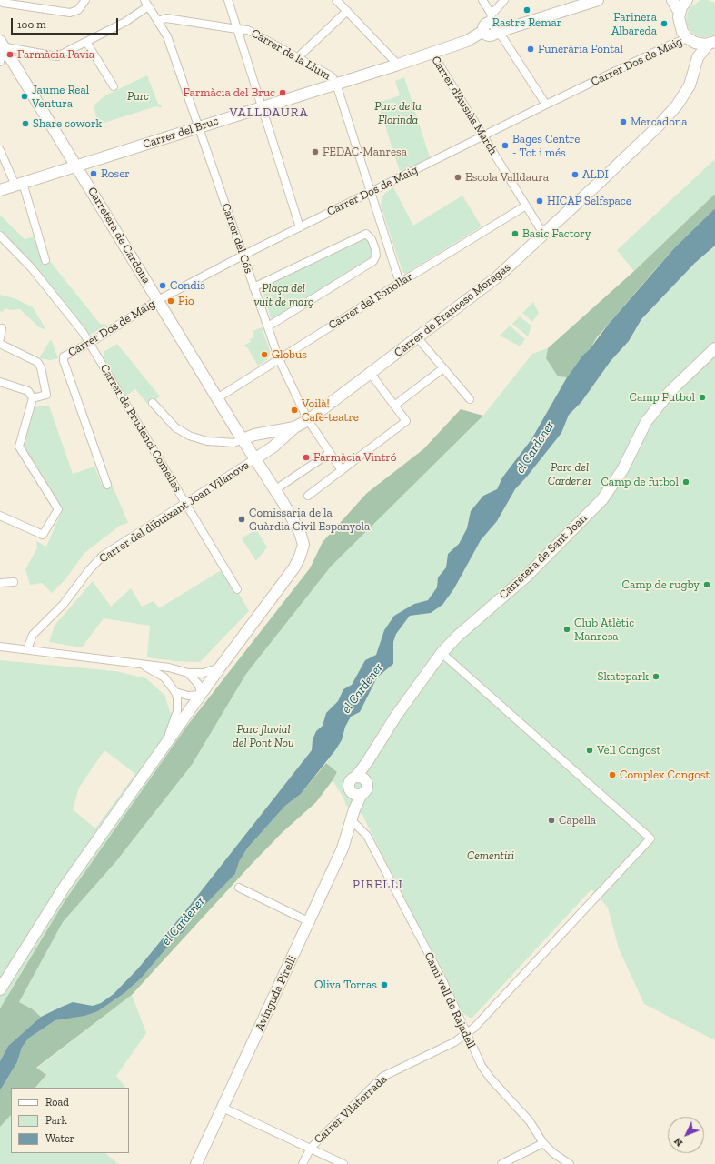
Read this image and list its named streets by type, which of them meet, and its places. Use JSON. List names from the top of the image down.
{
  "streets": {
    "street": [
      "Carrer de la Llum",
      "Carrer Dos de Maig",
      "Carrer d'Ausiàs March",
      "Carrer del Bruc",
      "Carretera de Cardona",
      "Carrer del Cós",
      "Carrer del Fonollar",
      "Carrer de Francesc Moragas",
      "Carrer de Prudenci Comellas",
      "Carrer del dibuixant Joan Vilanova",
      "Carretera de Sant Joan",
      "Avinguda Pirelli",
      "Camí vell de Rajadell",
      "Carrer Vilatorrada"
    ]
  },
  "crossings": [
    ["Carrer de la Llum", "Carrer del Bruc"],
    ["Carrer de la Llum", "Carrer del Cós"],
    ["Carrer Dos de Maig", "Carrer d'Ausiàs March"],
    ["Carrer Dos de Maig", "Carretera de Cardona"],
    ["Carrer Dos de Maig", "Carrer del Cós"],
    ["Carrer Dos de Maig", "Carrer de Francesc Moragas"],
    ["Carrer Dos de Maig", "Carrer de Prudenci Comellas"],
    ["Carrer d'Ausiàs March", "Carrer del Bruc"],
    ["Carrer d'Ausiàs March", "Carrer del Fonollar"],
    ["Carrer d'Ausiàs March", "Carrer de Francesc Moragas"],
    ["Carrer del Bruc", "Carretera de Cardona"],
    ["Carrer del Bruc", "Carrer del Cós"],
    ["Carretera de Cardona", "Carrer del Fonollar"],
    ["Carretera de Cardona", "Carrer de Francesc Moragas"],
    ["Carretera de Cardona", "Carrer del dibuixant Joan Vilanova"],
    ["Carrer del Cós", "Carrer del Fonollar"],
    ["Carrer del Cós", "Carrer de Francesc Moragas"],
    ["Carrer de Francesc Moragas", "Carrer del dibuixant Joan Vilanova"],
    ["Carrer de Prudenci Comellas", "Carrer del dibuixant Joan Vilanova"],
    ["Carretera de Sant Joan", "Avinguda Pirelli"],
    ["Carretera de Sant Joan", "Carrer Vilatorrada"],
    ["Avinguda Pirelli", "Camí vell de Rajadell"],
    ["Camí vell de Rajadell", "Carrer Vilatorrada"]
  ],
  "districts": ["VALLDAURA", "PIRELLI"],
  "water": ["el Cardener"],
  "parks": [
    "Parc",
    "Parc de la Florinda",
    "Plaça del vuit de març",
    "Parc del Cardener",
    "Parc fluvial del Pont Nou",
    "Cementiri"
  ],
  "places": [
    "Rastre Remar",
    "Farinera Albareda",
    "Funerària Fontal",
    "Farmàcia Pavia",
    "Farmàcia del Bruc",
    "Jaume Real Ventura",
    "Mercadona",
    "Share cowork",
    "Bages Centre - Tot i més",
    "FEDAC-Manresa",
    "Roser",
    "ALDI",
    "Escola Valldaura",
    "HICAP Selfspace",
    "Basic Factory",
    "Condis",
    "Pio",
    "Globus",
    "Camp Futbol",
    "Voilà! Cafè-teatre",
    "Farmàcia Vintró",
    "Camp de futbol",
    "Comissaria de la Guàrdia Civil Espanyola",
    "Camp de rugby",
    "Club Atlètic Manresa",
    "Skatepark",
    "Vell Congost",
    "Complex Congost",
    "Capella",
    "Oliva Torras"
  ],
  "legend": ["Road", "Park", "Water"],
  "scale_bar": "100 m",
  "north": "bottom left"
}
